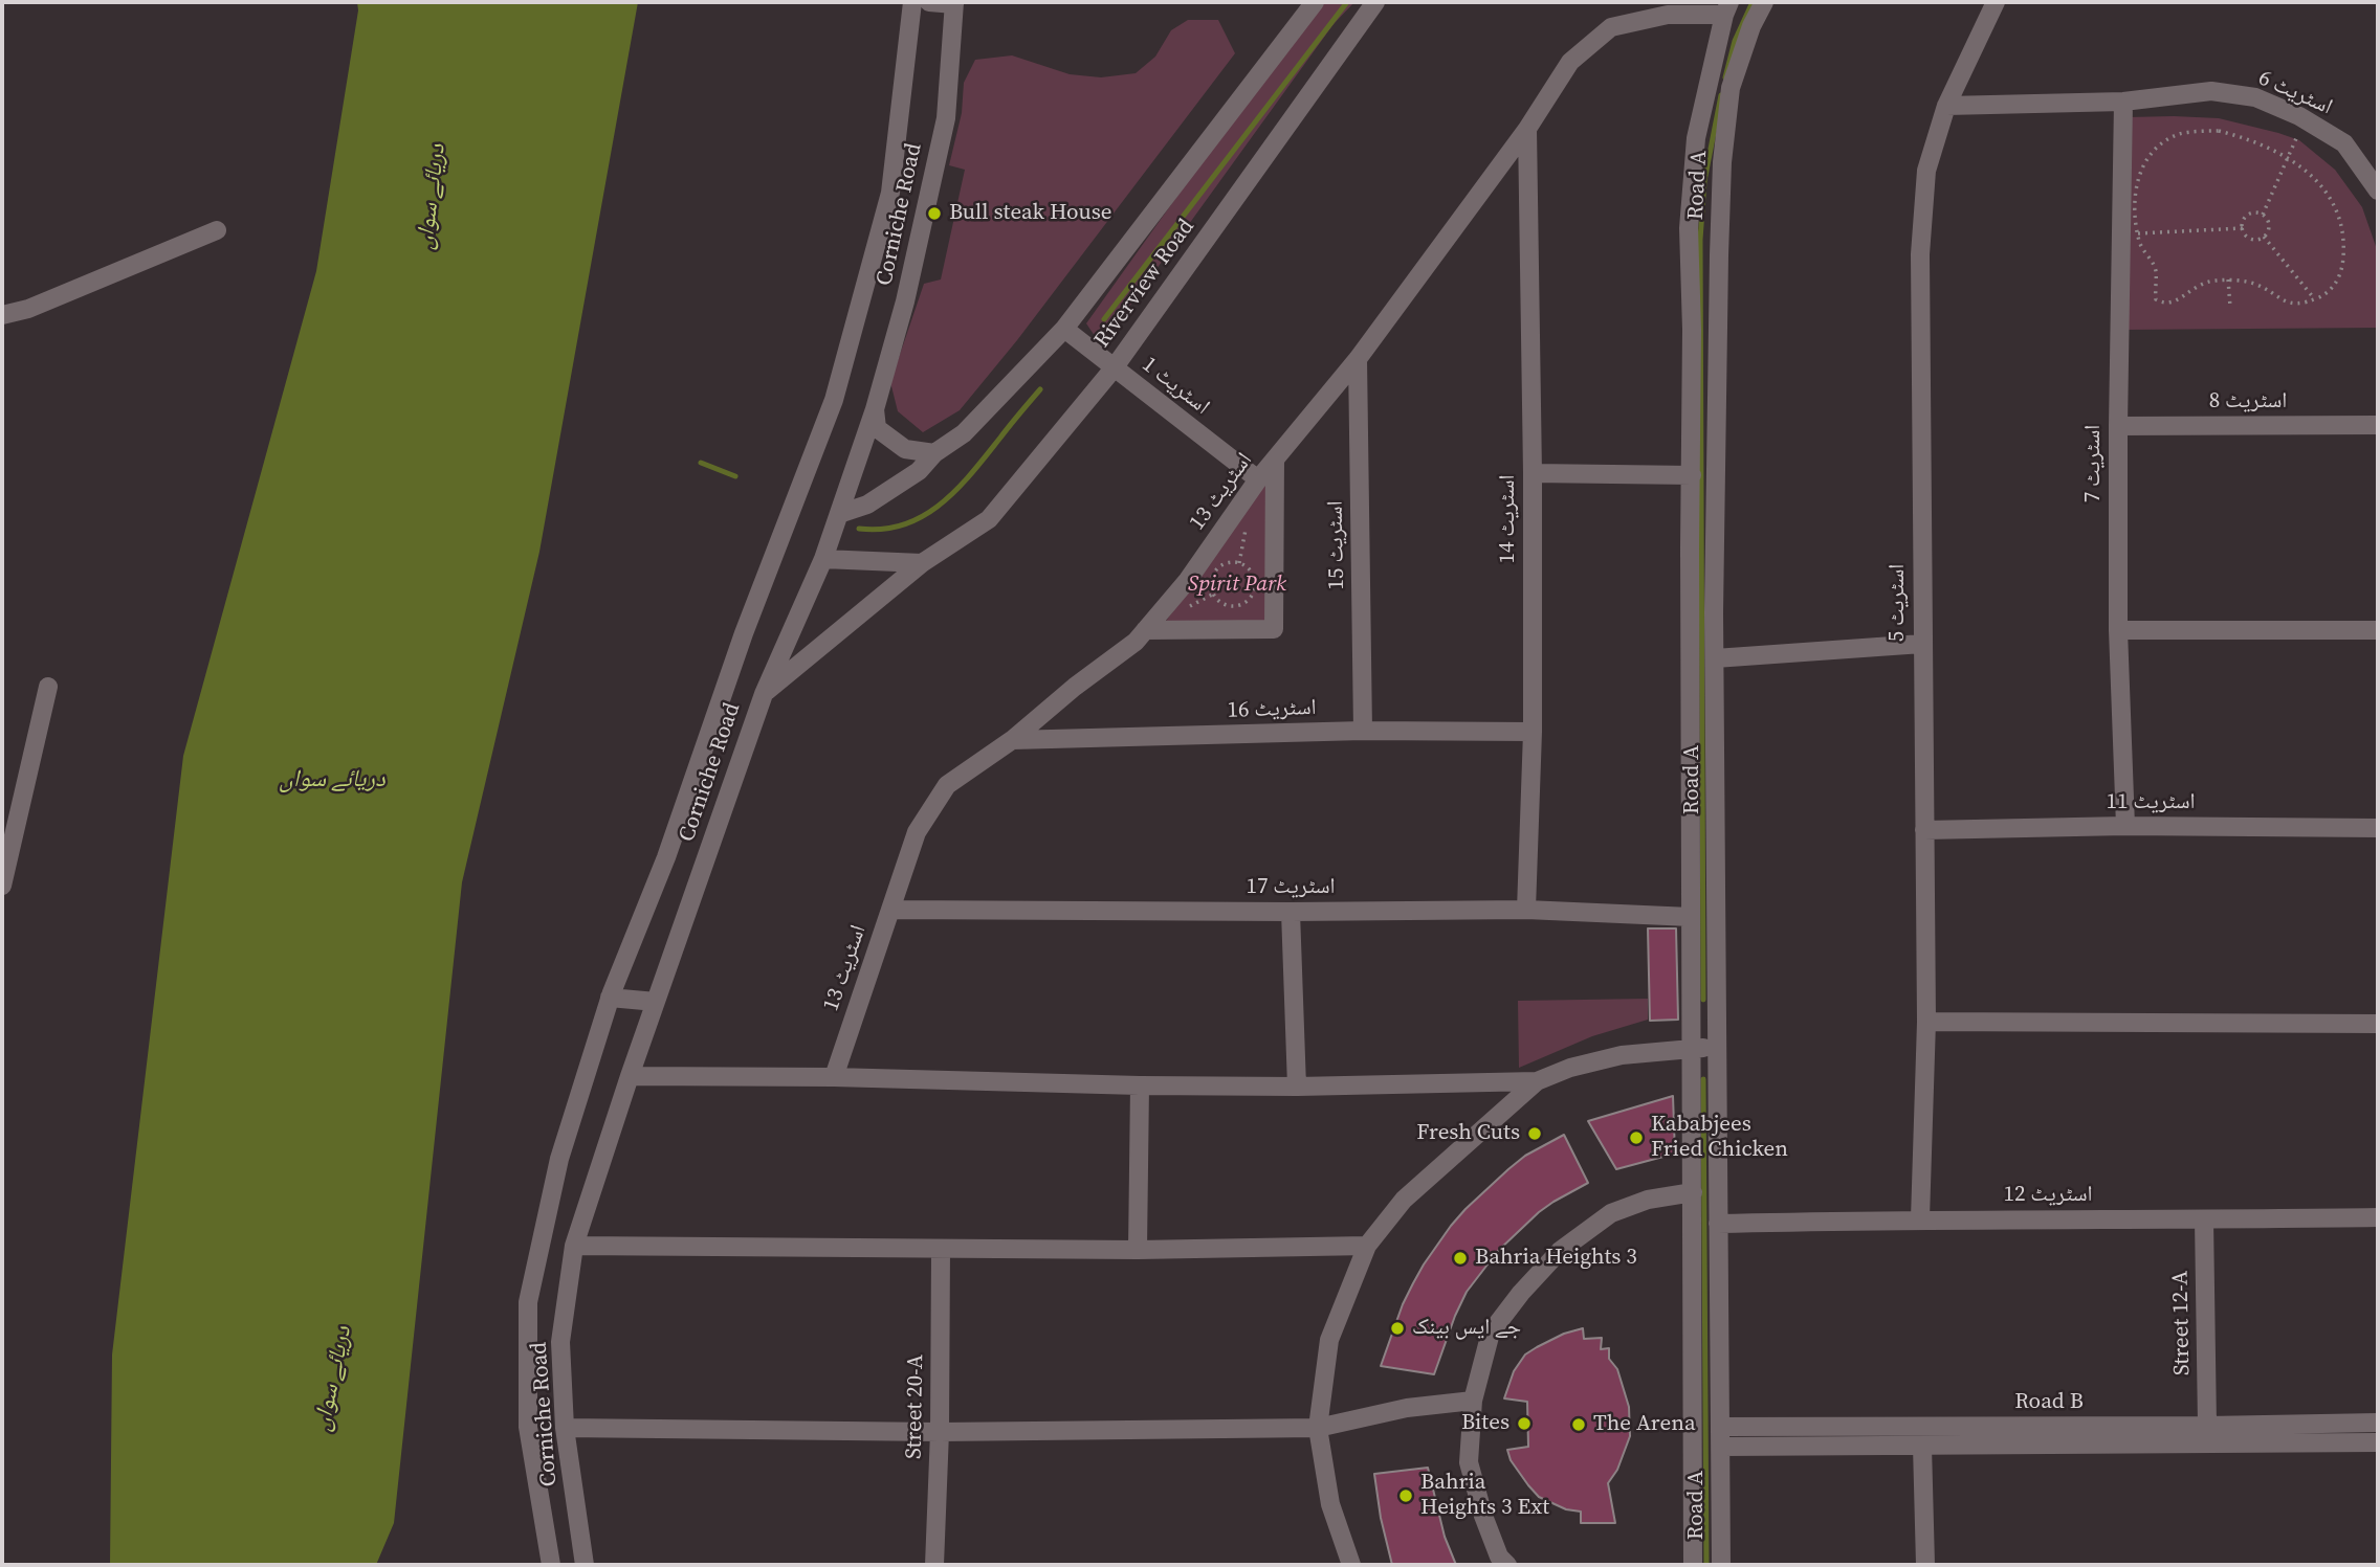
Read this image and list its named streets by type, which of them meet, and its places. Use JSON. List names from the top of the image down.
{
  "streets": {
    "street": [
      "اسٹریٹ 6",
      "Road A",
      "Corniche Road",
      "Riverview Road",
      "اسٹریٹ 1",
      "اسٹریٹ 8",
      "اسٹریٹ 7",
      "اسٹریٹ 13",
      "اسٹریٹ 14",
      "اسٹریٹ 15",
      "اسٹریٹ 5",
      "اسٹریٹ 16",
      "اسٹریٹ 11",
      "اسٹریٹ 17",
      "اسٹریٹ 12",
      "Street 12-A",
      "Road B",
      "Street 20-A"
    ]
  },
  "crossings": [
    ["اسٹریٹ 6", "اسٹریٹ 7"],
    ["اسٹریٹ 6", "اسٹریٹ 5"],
    ["Road A", "اسٹریٹ 13"],
    ["Road A", "اسٹریٹ 17"],
    ["Road A", "اسٹریٹ 12"],
    ["Road A", "Road B"],
    ["Corniche Road", "Riverview Road"],
    ["Riverview Road", "اسٹریٹ 1"],
    ["اسٹریٹ 1", "اسٹریٹ 13"],
    ["اسٹریٹ 8", "اسٹریٹ 7"],
    ["اسٹریٹ 7", "اسٹریٹ 11"],
    ["اسٹریٹ 13", "اسٹریٹ 14"],
    ["اسٹریٹ 13", "اسٹریٹ 15"],
    ["اسٹریٹ 13", "اسٹریٹ 16"],
    ["اسٹریٹ 13", "اسٹریٹ 17"],
    ["اسٹریٹ 14", "اسٹریٹ 16"],
    ["اسٹریٹ 14", "اسٹریٹ 17"],
    ["اسٹریٹ 15", "اسٹریٹ 16"],
    ["اسٹریٹ 5", "اسٹریٹ 11"],
    ["اسٹریٹ 5", "اسٹریٹ 12"],
    ["اسٹریٹ 12", "Street 12-A"],
    ["Street 12-A", "Road B"]
  ],
  "water": ["دریائے سواں"],
  "parks": ["Spirit Park"],
  "places": [
    "Bull steak House",
    "Fresh Cuts",
    "Kababjees Fried Chicken",
    "Bahria Heights 3",
    "جے ایس بینک",
    "Bites",
    "The Arena",
    "Bahria Heights 3 Ext"
  ]
}
